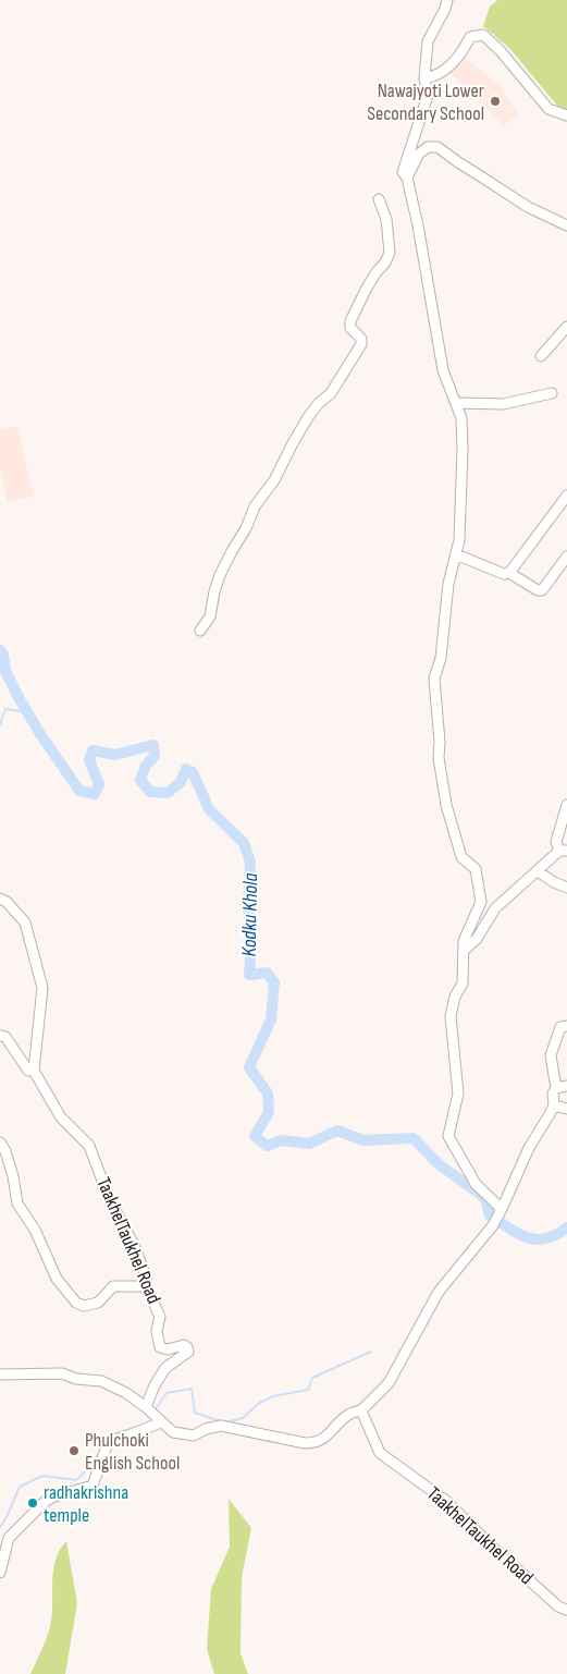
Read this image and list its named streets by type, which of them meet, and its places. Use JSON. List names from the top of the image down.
{
  "streets": {
    "street": ["TaakhelTaukhel Road"]
  },
  "water": ["Kodku Khola"],
  "places": ["Nawajyoti Lower Secondary School", "Phulchoki English School", "radhakrishna temple"]
}
